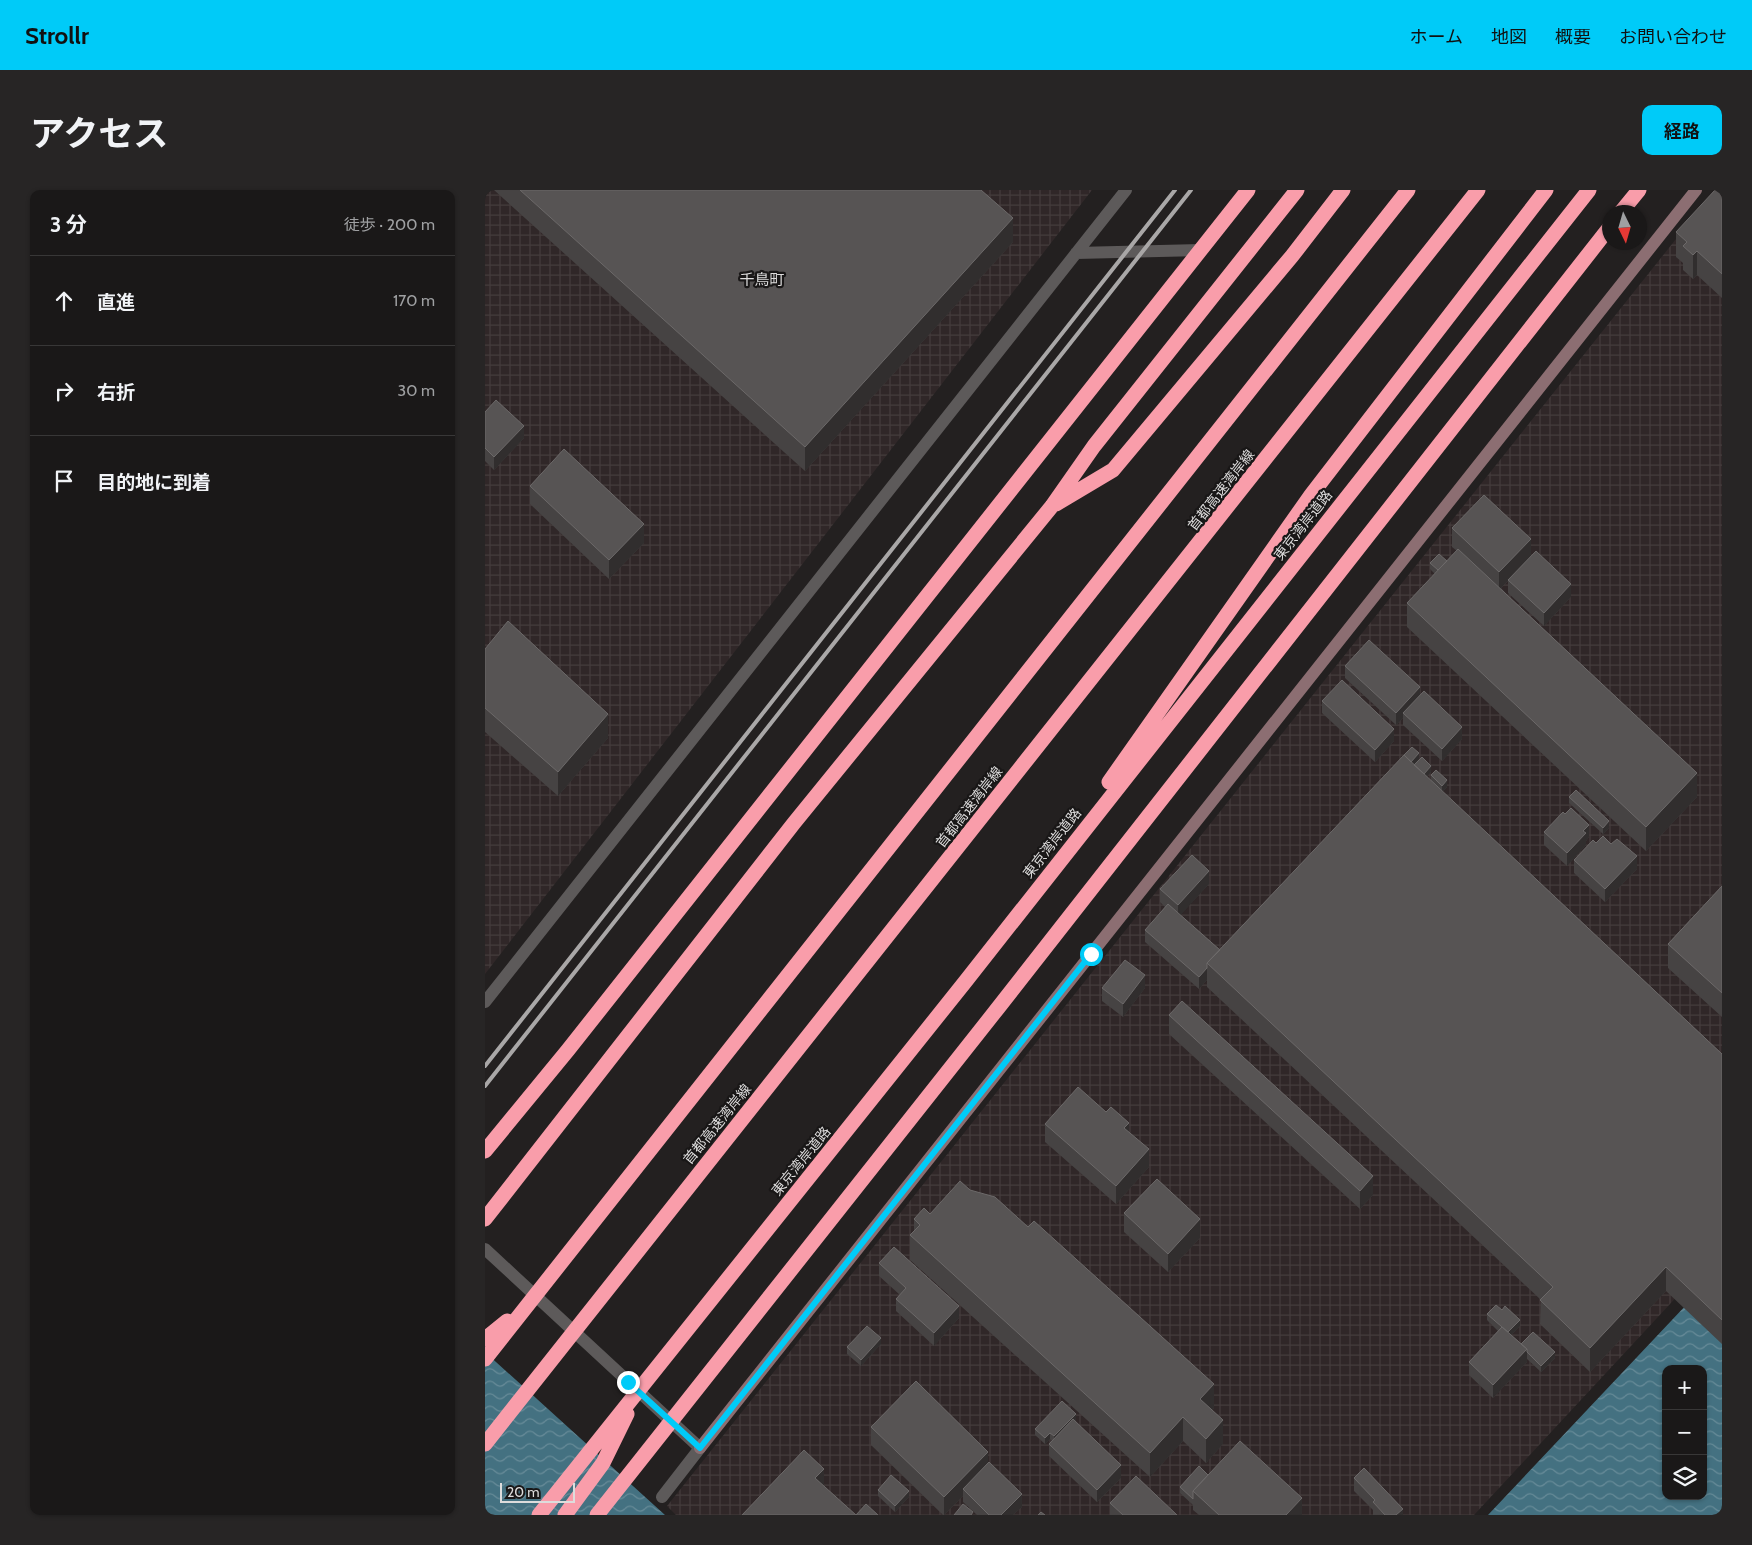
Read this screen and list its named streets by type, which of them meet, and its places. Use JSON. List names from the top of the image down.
{
  "streets": {
    "highway": ["首都高速湾岸線", "東京湾岸道路"]
  },
  "districts": ["千鳥町"],
  "scale_bar": "20 m",
  "north": "bottom",
  "page": {
    "header": "Strollr",
    "nav": [
      "ホーム",
      "地図",
      "概要",
      "お問い合わせ"
    ],
    "title": "アクセス",
    "buttons": "経路",
    "heading": ["3 分", "徒歩 · 200 m"],
    "list": [
      ["直進", "170 m"],
      ["右折", "30 m"],
      "目的地に到着"
    ],
    "map_buttons": ["+", "−"],
    "scale": "20 m"
  }
}
